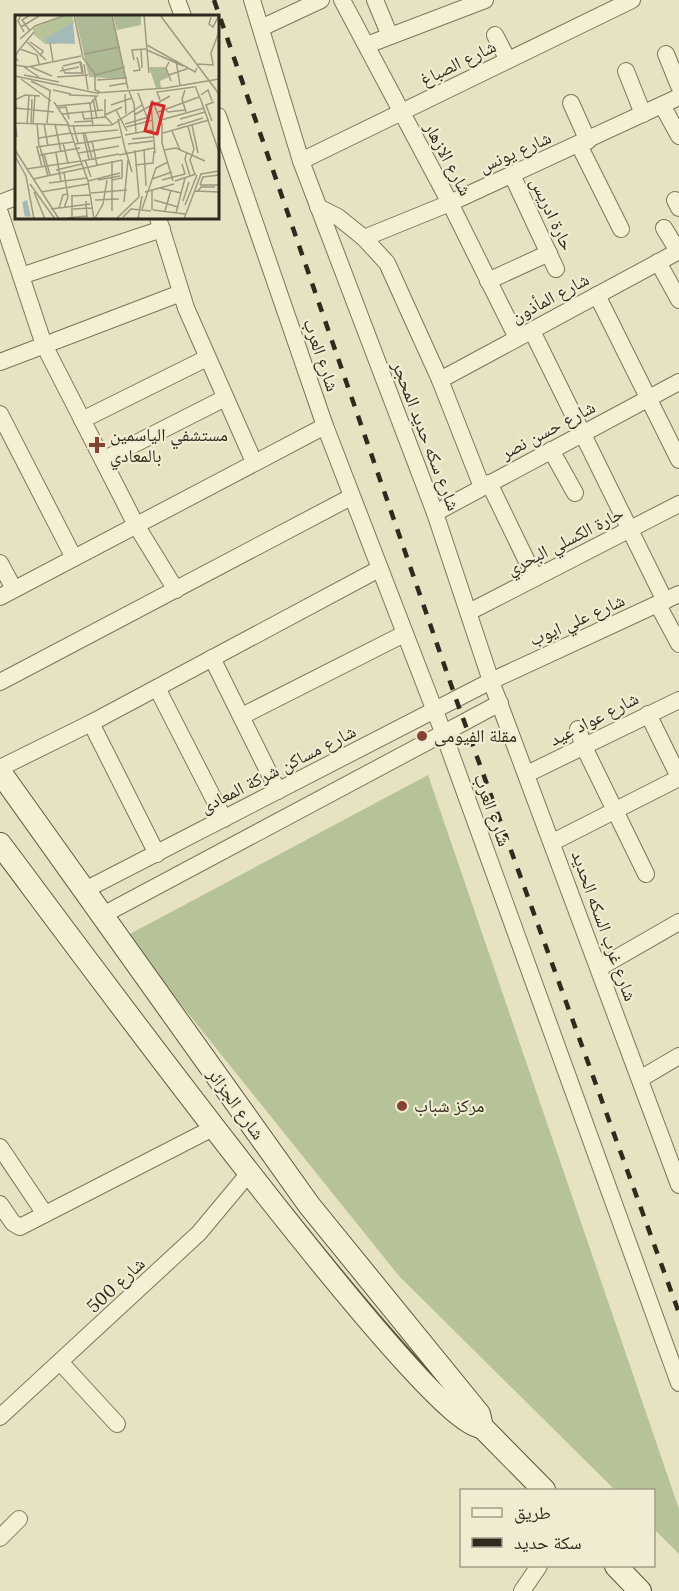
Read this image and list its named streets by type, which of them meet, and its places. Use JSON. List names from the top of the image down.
{
  "streets": {
    "street": [
      "شارع الصباغ",
      "شارع يونس",
      "شارع الازهار",
      "حارة ادريس",
      "شارع المأذون",
      "شارع العرب",
      "شارع حسن نصر",
      "شارع سكه حديد المحجر",
      "حارة الكسلي البحري",
      "شارع علي ايوب",
      "شارع عواد عيد",
      "شارع مساكن شركة المعادى",
      "شارع غرب السكه الحديد",
      "شارع الجزائر",
      "شارع 500"
    ]
  },
  "crossings": [
    ["شارع الصباغ", "شارع الازهار"],
    ["شارع الصباغ", "شارع سكه حديد المحجر"],
    ["شارع يونس", "شارع الازهار"],
    ["شارع يونس", "حارة ادريس"],
    ["شارع يونس", "شارع سكه حديد المحجر"],
    ["شارع الازهار", "حارة ادريس"],
    ["شارع الازهار", "شارع المأذون"],
    ["شارع الازهار", "شارع حسن نصر"],
    ["شارع الازهار", "حارة الكسلي البحري"],
    ["شارع الازهار", "شارع علي ايوب"],
    ["شارع المأذون", "شارع سكه حديد المحجر"],
    ["شارع العرب", "شارع مساكن شركة المعادى"],
    ["شارع حسن نصر", "شارع سكه حديد المحجر"],
    ["شارع سكه حديد المحجر", "حارة الكسلي البحري"],
    ["شارع سكه حديد المحجر", "شارع علي ايوب"],
    ["شارع سكه حديد المحجر", "شارع مساكن شركة المعادى"],
    ["شارع سكه حديد المحجر", "شارع غرب السكه الحديد"],
    ["شارع علي ايوب", "شارع مساكن شركة المعادى"],
    ["شارع علي ايوب", "شارع غرب السكه الحديد"],
    ["شارع عواد عيد", "شارع غرب السكه الحديد"],
    ["شارع مساكن شركة المعادى", "شارع غرب السكه الحديد"],
    ["شارع مساكن شركة المعادى", "شارع الجزائر"],
    ["شارع الجزائر", "شارع 500"]
  ],
  "places": {
    "health": ["مستشفي الياسمين بالمعادي"],
    "other": ["مقلة الفيومى", "مركز شباب"]
  },
  "legend": ["طريق", "سكة حديد"]
}
